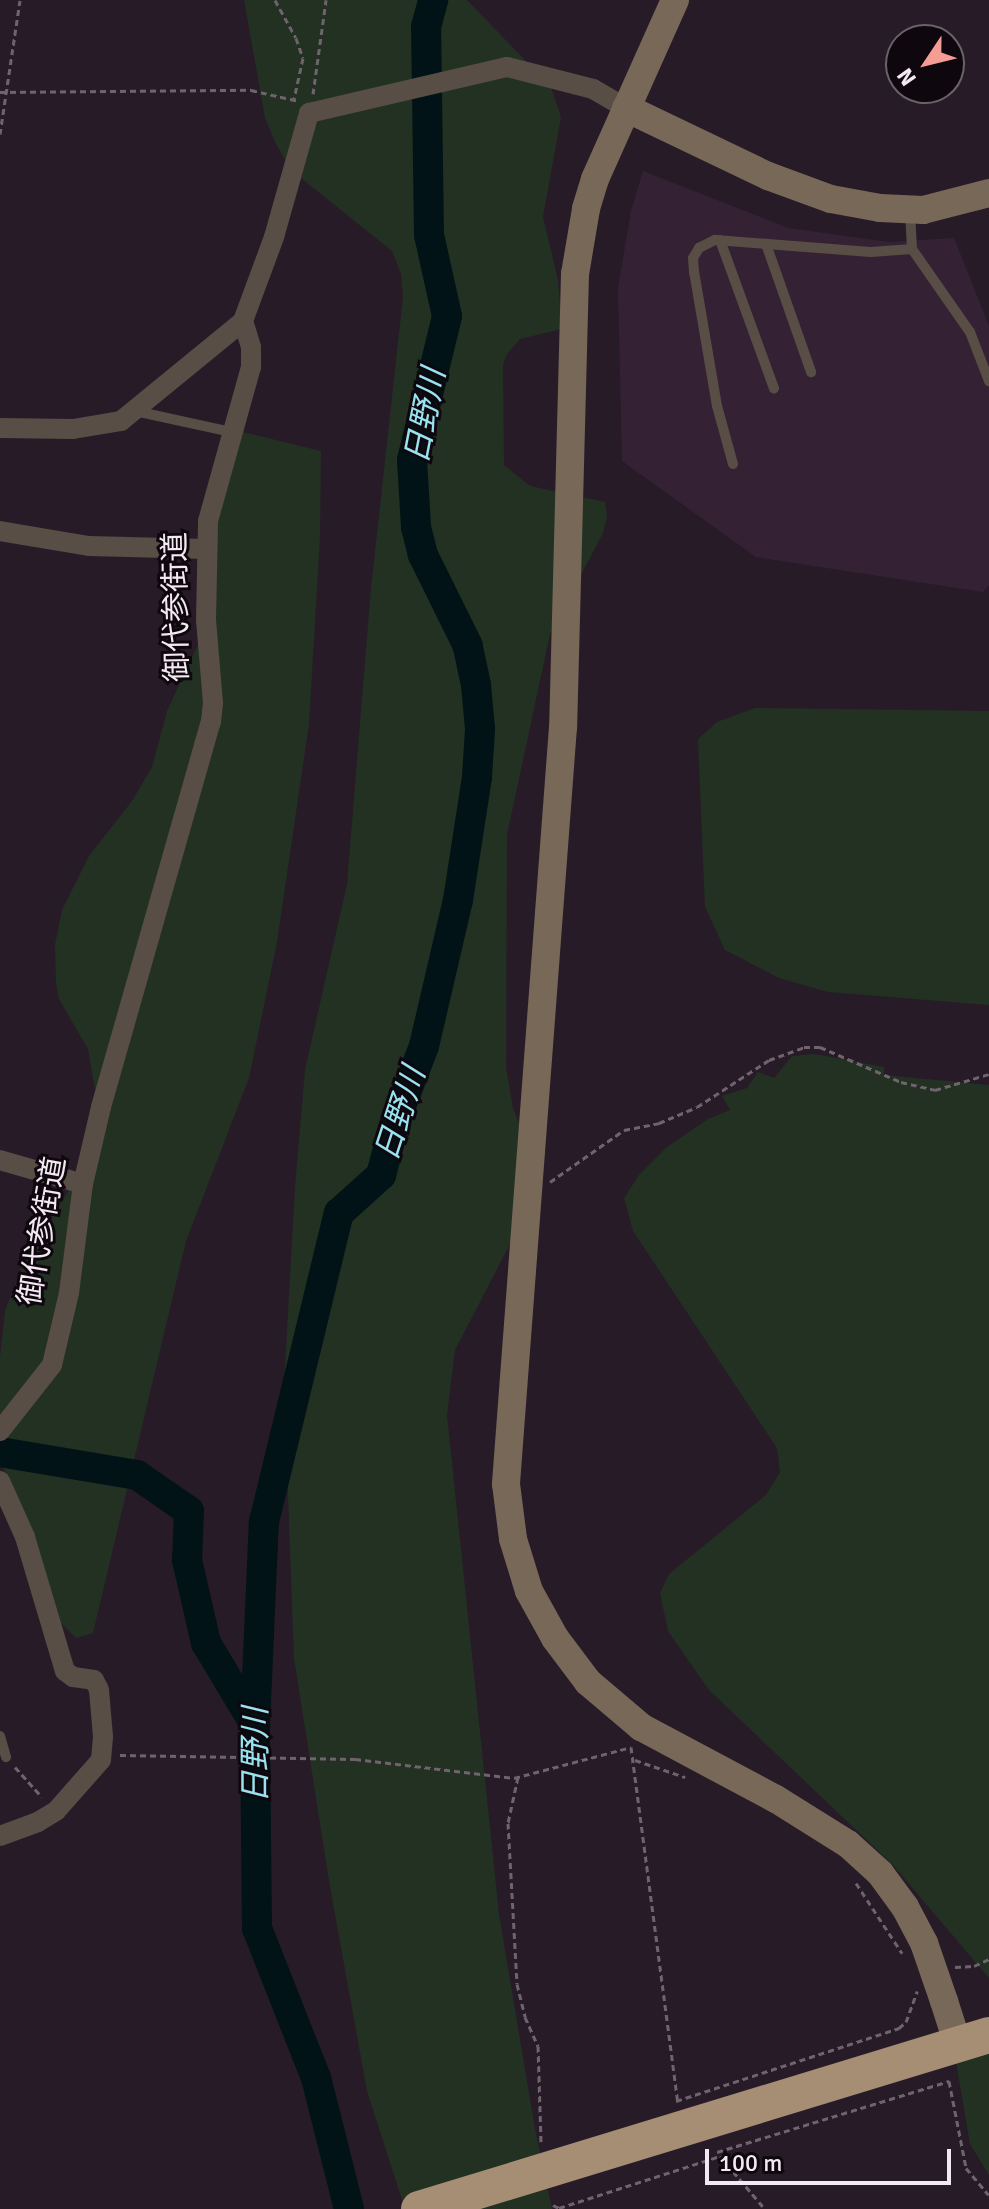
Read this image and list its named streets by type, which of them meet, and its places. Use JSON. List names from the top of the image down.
{
  "streets": {
    "street": ["御代参街道"]
  },
  "water": ["日野川"],
  "scale_bar": "100 m",
  "north": "bottom left"
}
